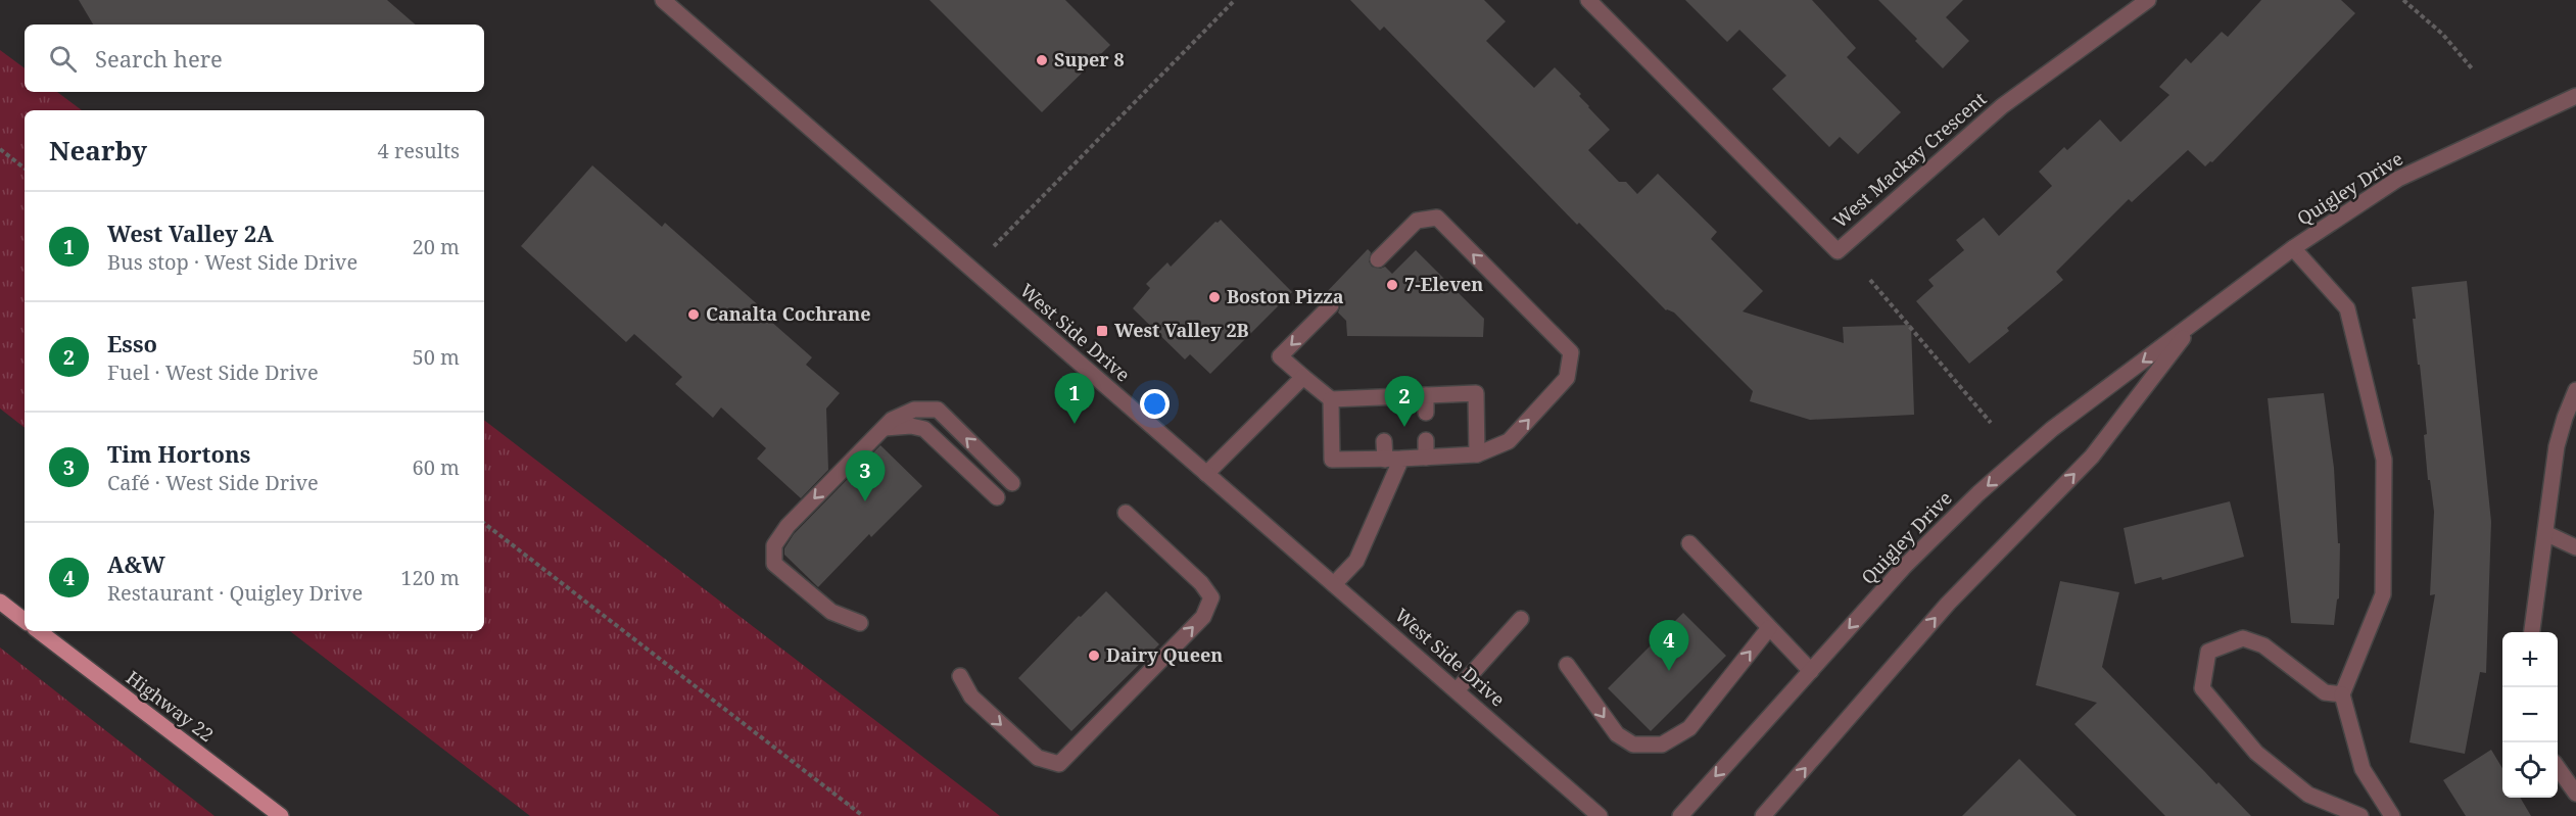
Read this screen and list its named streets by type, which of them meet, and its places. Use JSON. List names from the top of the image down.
{
  "streets": {
    "main road": ["Highway 22"],
    "street": ["West Mackay Crescent", "Quigley Drive", "West Side Drive"]
  },
  "places": {
    "other": [
      "Super 8",
      "7-Eleven",
      "Boston Pizza",
      "Canalta Cochrane",
      "Dairy Queen"
    ],
    "transit": ["West Valley 2B"]
  },
  "page": {
    "search": "Search here",
    "heading": ["Nearby", "4 results"],
    "list": [
      {
        "mark": "1",
        "name": "West Valley 2A",
        "note": "Bus stop · West Side Drive",
        "value": "20 m"
      },
      {
        "mark": "2",
        "name": "Esso",
        "note": "Fuel · West Side Drive",
        "value": "50 m"
      },
      {
        "mark": "3",
        "name": "Tim Hortons",
        "note": "Café · West Side Drive",
        "value": "60 m"
      },
      {
        "mark": "4",
        "name": "A&W",
        "note": "Restaurant · Quigley Drive",
        "value": "120 m"
      }
    ],
    "pins": [
      "1",
      "2",
      "3",
      "4"
    ],
    "map_buttons": ["+", "−"]
  }
}
